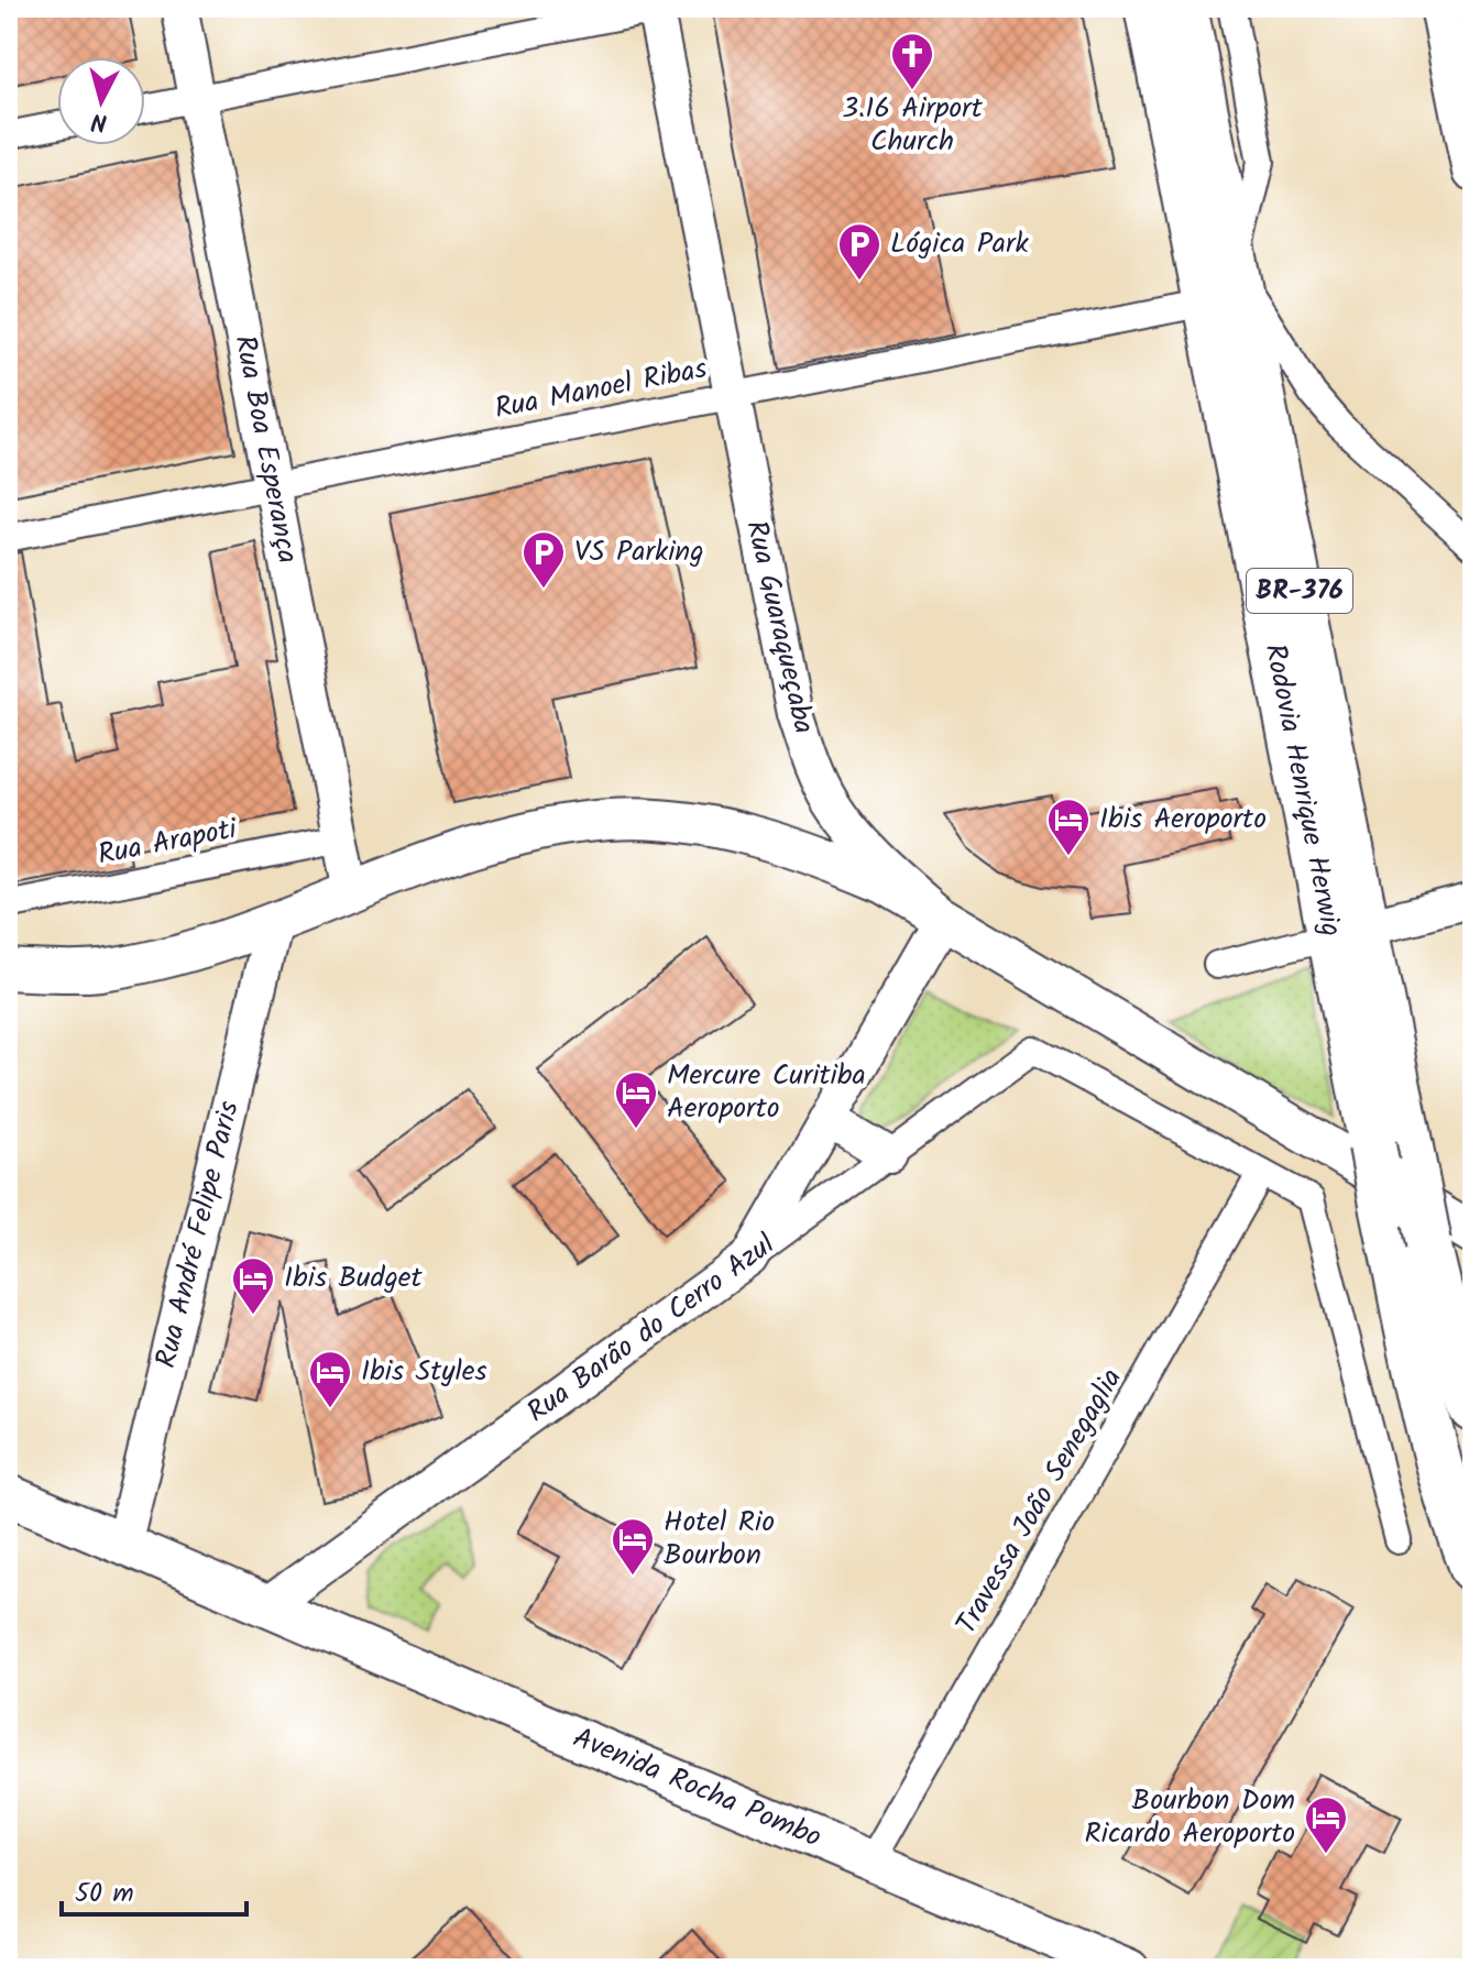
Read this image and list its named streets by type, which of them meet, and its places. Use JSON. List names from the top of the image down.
{
  "streets": {
    "highway": ["BR-376", "Rodovia Henrique Herwig"],
    "main road": ["Avenida Rocha Pombo"],
    "street": [
      "Rua Manoel Ribas",
      "Rua Boa Esperança",
      "Rua Guaraqueçaba",
      "Rua Arapoti",
      "Rua André Felipe Paris",
      "Rua Barão do Cerro Azul",
      "Travessa João Senegaglia"
    ]
  },
  "crossings": [
    ["Rua Manoel Ribas", "Rua Boa Esperança"],
    ["Rua Manoel Ribas", "Rua Guaraqueçaba"],
    ["Rua Manoel Ribas", "Rodovia Henrique Herwig"],
    ["Rua Boa Esperança", "Rua Arapoti"],
    ["Rua André Felipe Paris", "Avenida Rocha Pombo"],
    ["Rua Barão do Cerro Azul", "Travessa João Senegaglia"],
    ["Rua Barão do Cerro Azul", "Avenida Rocha Pombo"],
    ["Travessa João Senegaglia", "Avenida Rocha Pombo"]
  ],
  "places": {
    "church": ["3.16 Airport Church"],
    "parking": ["Lógica Park", "VS Parking"],
    "hotel": [
      "Ibis Aeroporto",
      "Mercure Curitiba Aeroporto",
      "Ibis Budget",
      "Ibis Styles",
      "Hotel Rio Bourbon",
      "Bourbon Dom Ricardo Aeroporto"
    ]
  },
  "scale_bar": "50 m",
  "north": "bottom"
}
